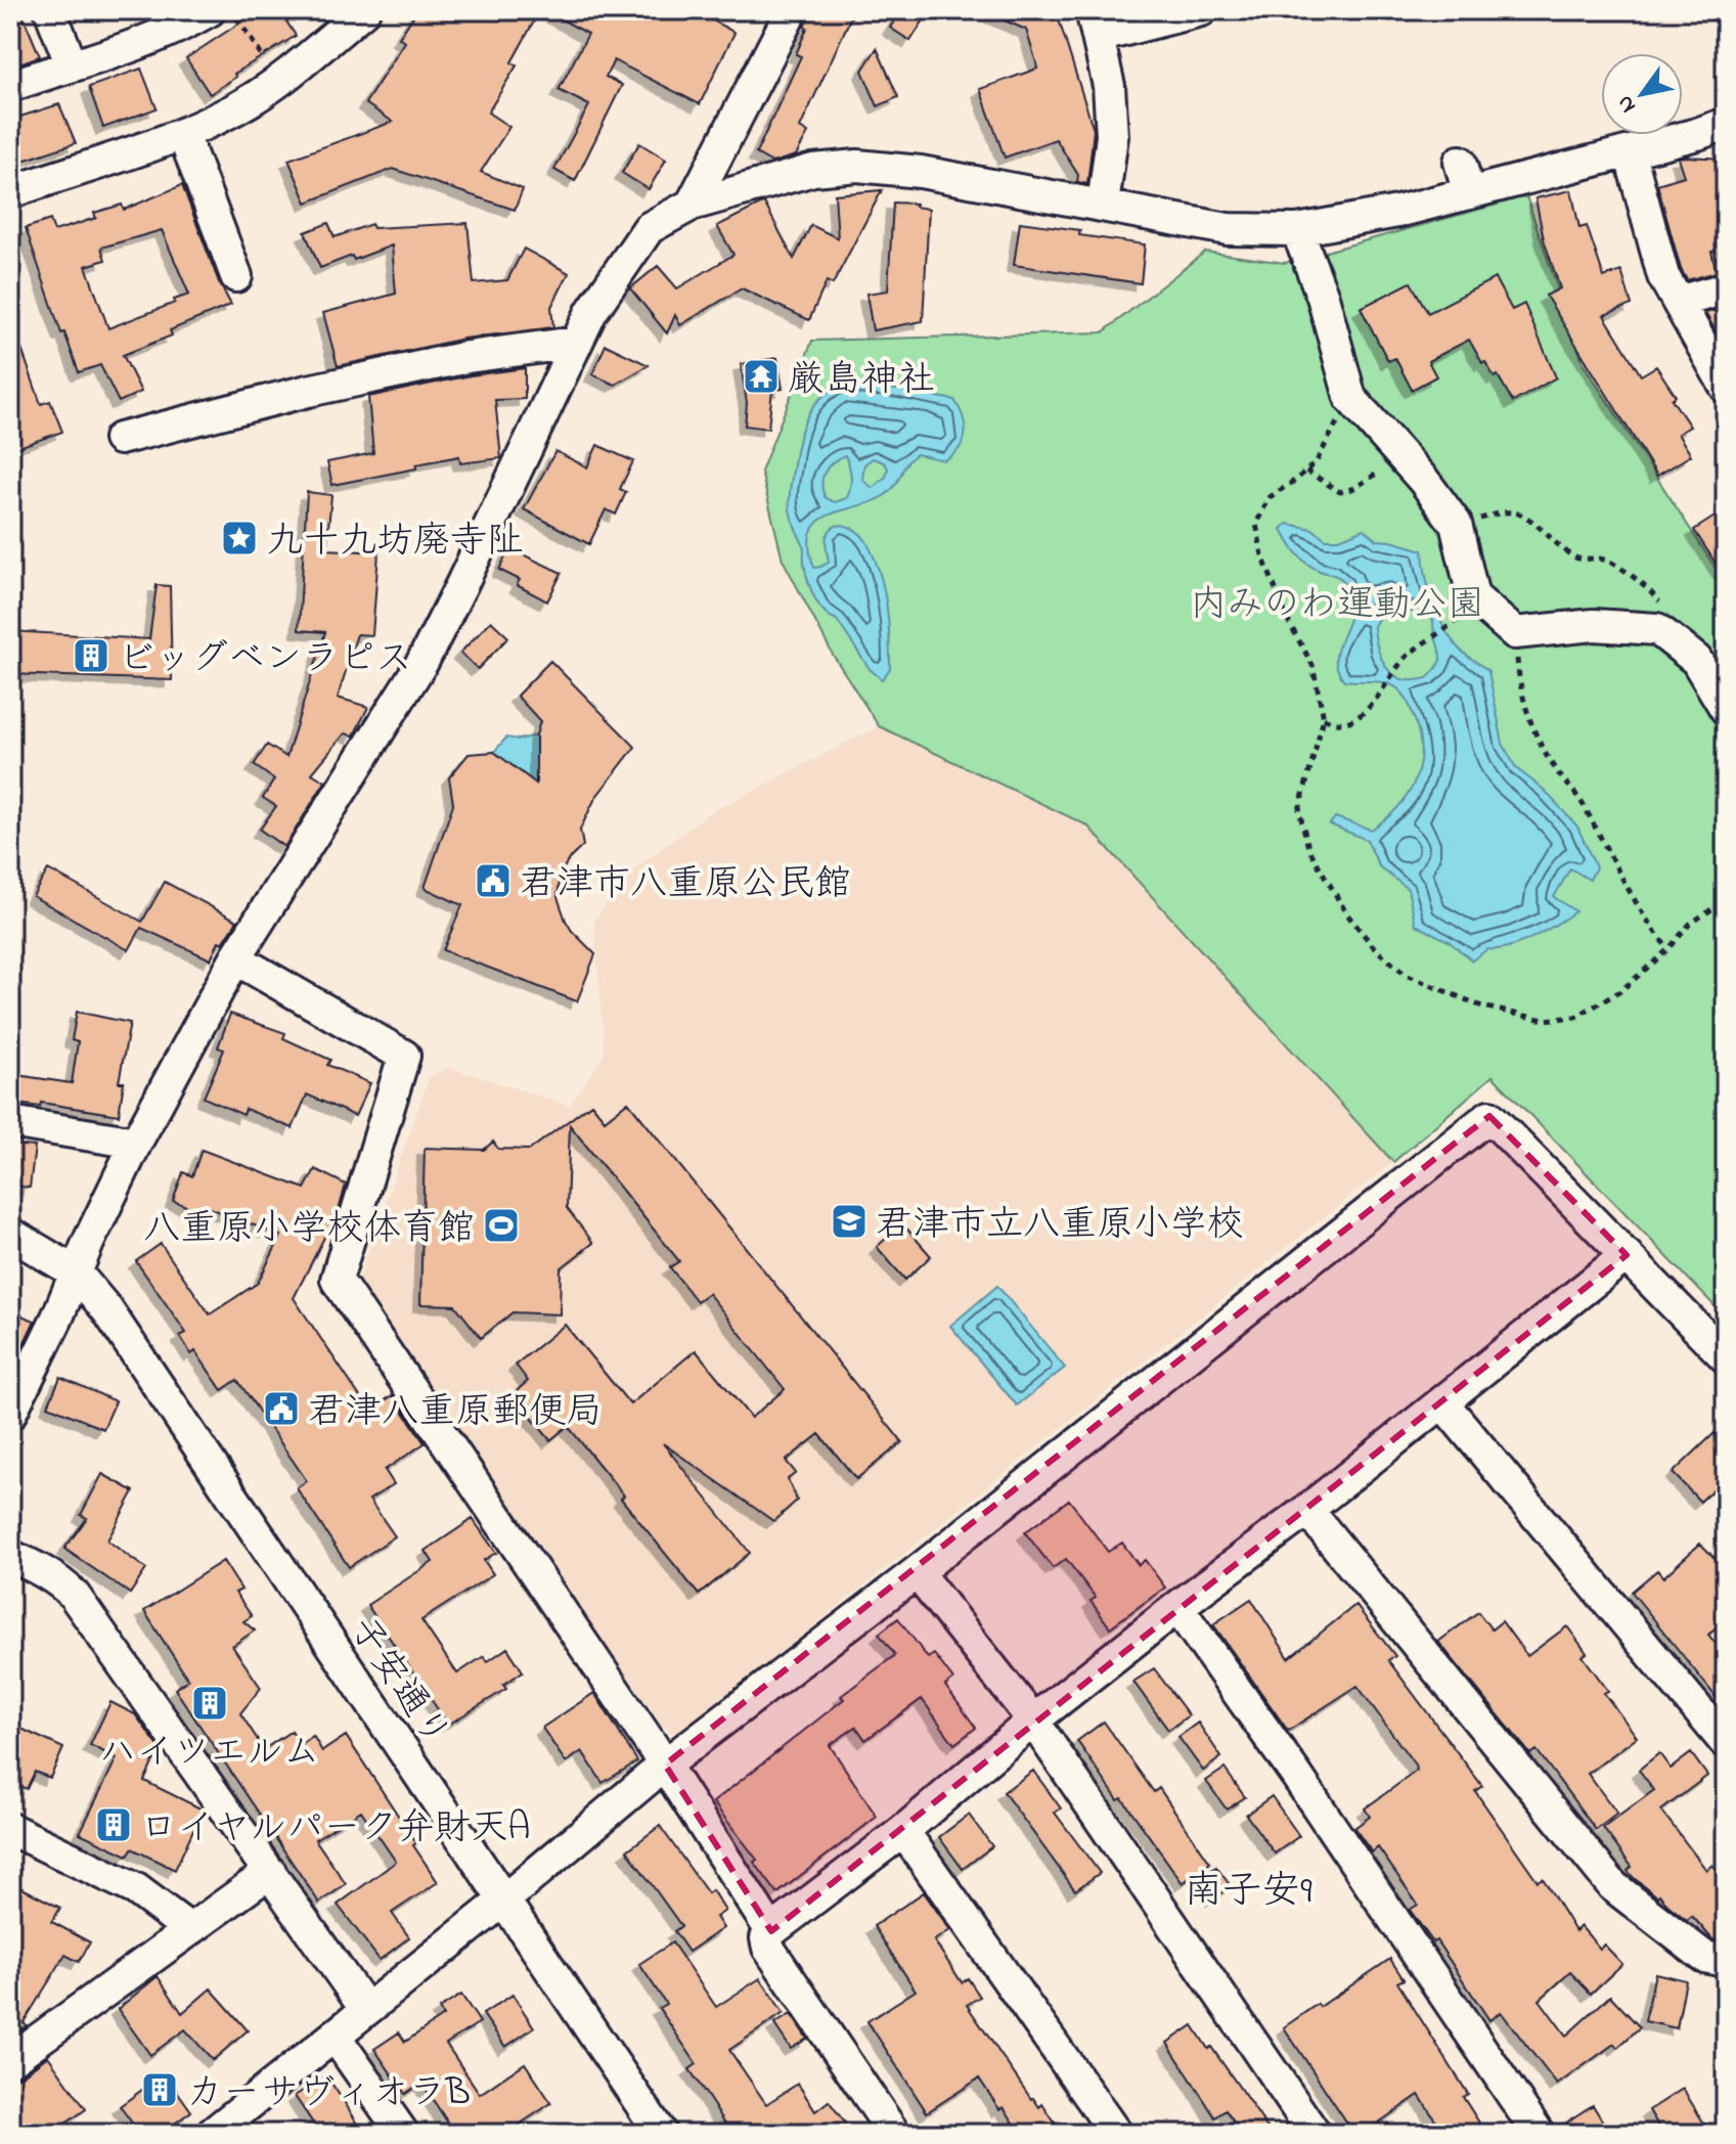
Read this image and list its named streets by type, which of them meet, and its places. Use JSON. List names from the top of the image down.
{
  "streets": {
    "street": ["子安通り"]
  },
  "districts": ["南子安9"],
  "parks": ["内みのわ運動公園"],
  "places": {
    "temple": ["厳島神社"],
    "place": ["九十九坊廃寺阯"],
    "building": [
      "ビッグベンラピス",
      "ハイツエルム",
      "ロイヤルパーク弁財天A",
      "カーサヴィオラB"
    ],
    "public building": ["君津市八重原公民館", "君津八重原郵便局"],
    "school or university": ["君津市立八重原小学校"],
    "sports": ["八重原小学校体育館"]
  },
  "north": "bottom left"
}
